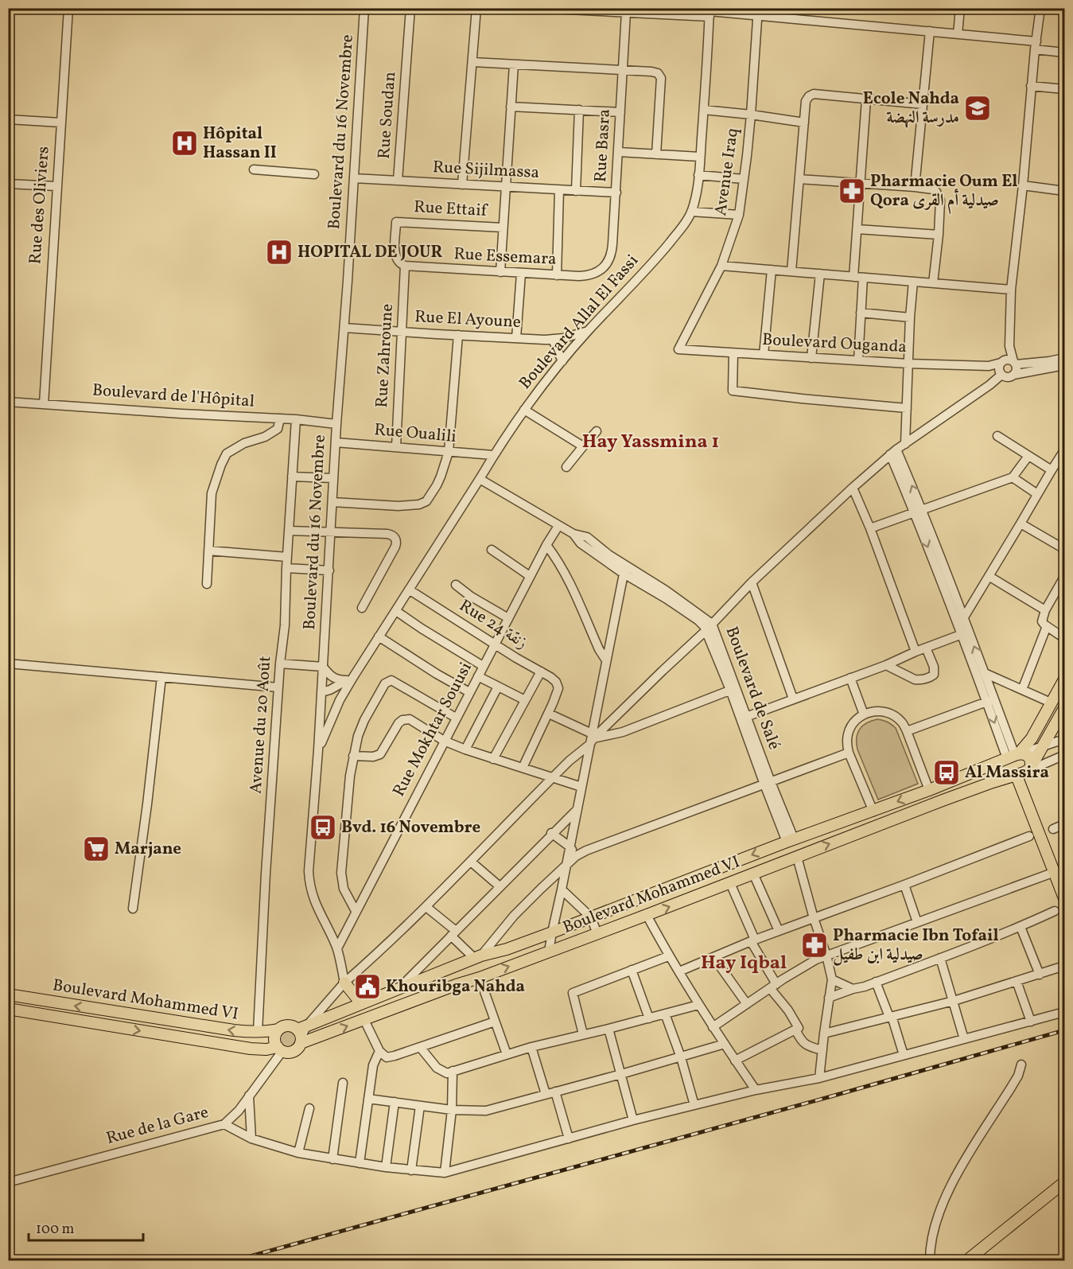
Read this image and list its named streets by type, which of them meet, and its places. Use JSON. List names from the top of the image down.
{
  "streets": {
    "main road": ["Boulevard Mohammed VI"],
    "street": [
      "Rue Soudan",
      "Boulevard du 16 Novembre",
      "Rue Basra",
      "Rue Sijilmassa",
      "Avenue Iraq",
      "Rue des Oliviers",
      "Rue Ettaif",
      "Rue Essemara",
      "Rue El Ayoune",
      "Boulevard Allal El Fassi",
      "Boulevard Ouganda",
      "Rue Zahroune",
      "Boulevard de l'Hôpital",
      "Rue Oualili",
      "Rue 24 زنقة",
      "Boulevard de Salé",
      "Avenue du 20 Août",
      "Rue Mokhtar Souusi",
      "Rue de la Gare"
    ]
  },
  "crossings": [
    ["Rue Soudan", "Rue Sijilmassa"],
    ["Boulevard du 16 Novembre", "Rue Sijilmassa"],
    ["Boulevard du 16 Novembre", "Rue El Ayoune"],
    ["Boulevard du 16 Novembre", "Boulevard Allal El Fassi"],
    ["Boulevard du 16 Novembre", "Boulevard de l'Hôpital"],
    ["Boulevard du 16 Novembre", "Rue Oualili"],
    ["Boulevard du 16 Novembre", "Rue Mokhtar Souusi"],
    ["Rue Basra", "Rue Sijilmassa"],
    ["Rue Basra", "Rue Essemara"],
    ["Avenue Iraq", "Boulevard Ouganda"],
    ["Rue des Oliviers", "Boulevard de l'Hôpital"],
    ["Rue Ettaif", "Rue Essemara"],
    ["Rue Ettaif", "Rue Zahroune"],
    ["Rue Essemara", "Rue Zahroune"],
    ["Rue El Ayoune", "Boulevard Allal El Fassi"],
    ["Rue El Ayoune", "Rue Zahroune"],
    ["Boulevard Allal El Fassi", "Rue Oualili"],
    ["Boulevard Allal El Fassi", "Rue 24 زنقة"],
    ["Boulevard Allal El Fassi", "Boulevard de Salé"],
    ["Rue Zahroune", "Rue Oualili"],
    ["Boulevard de l'Hôpital", "Avenue du 20 Août"],
    ["Rue 24 زنقة", "Rue Mokhtar Souusi"],
    ["Boulevard de Salé", "Rue Mokhtar Souusi"],
    ["Boulevard de Salé", "Boulevard Mohammed VI"],
    ["Avenue du 20 Août", "Boulevard Mohammed VI"],
    ["Boulevard Mohammed VI", "Rue de la Gare"]
  ],
  "districts": ["Hay Yassmina 1", "Hay Iqbal"],
  "places": {
    "school or university": ["Ecole Nahda مدرسة النهضة"],
    "hospital": ["Hôpital Hassan II", "HOPITAL DE JOUR"],
    "pharmacy": ["Pharmacie Oum El Qora صيدلية أم القرى", "Pharmacie Ibn Tofail صيدلية ابن طفيل"],
    "bus stop": ["Al Massira", "Bvd. 16 Novembre"],
    "supermarket": ["Marjane"],
    "public building": ["Khouribga Nahda"]
  },
  "scale_bar": "100 m"
}
